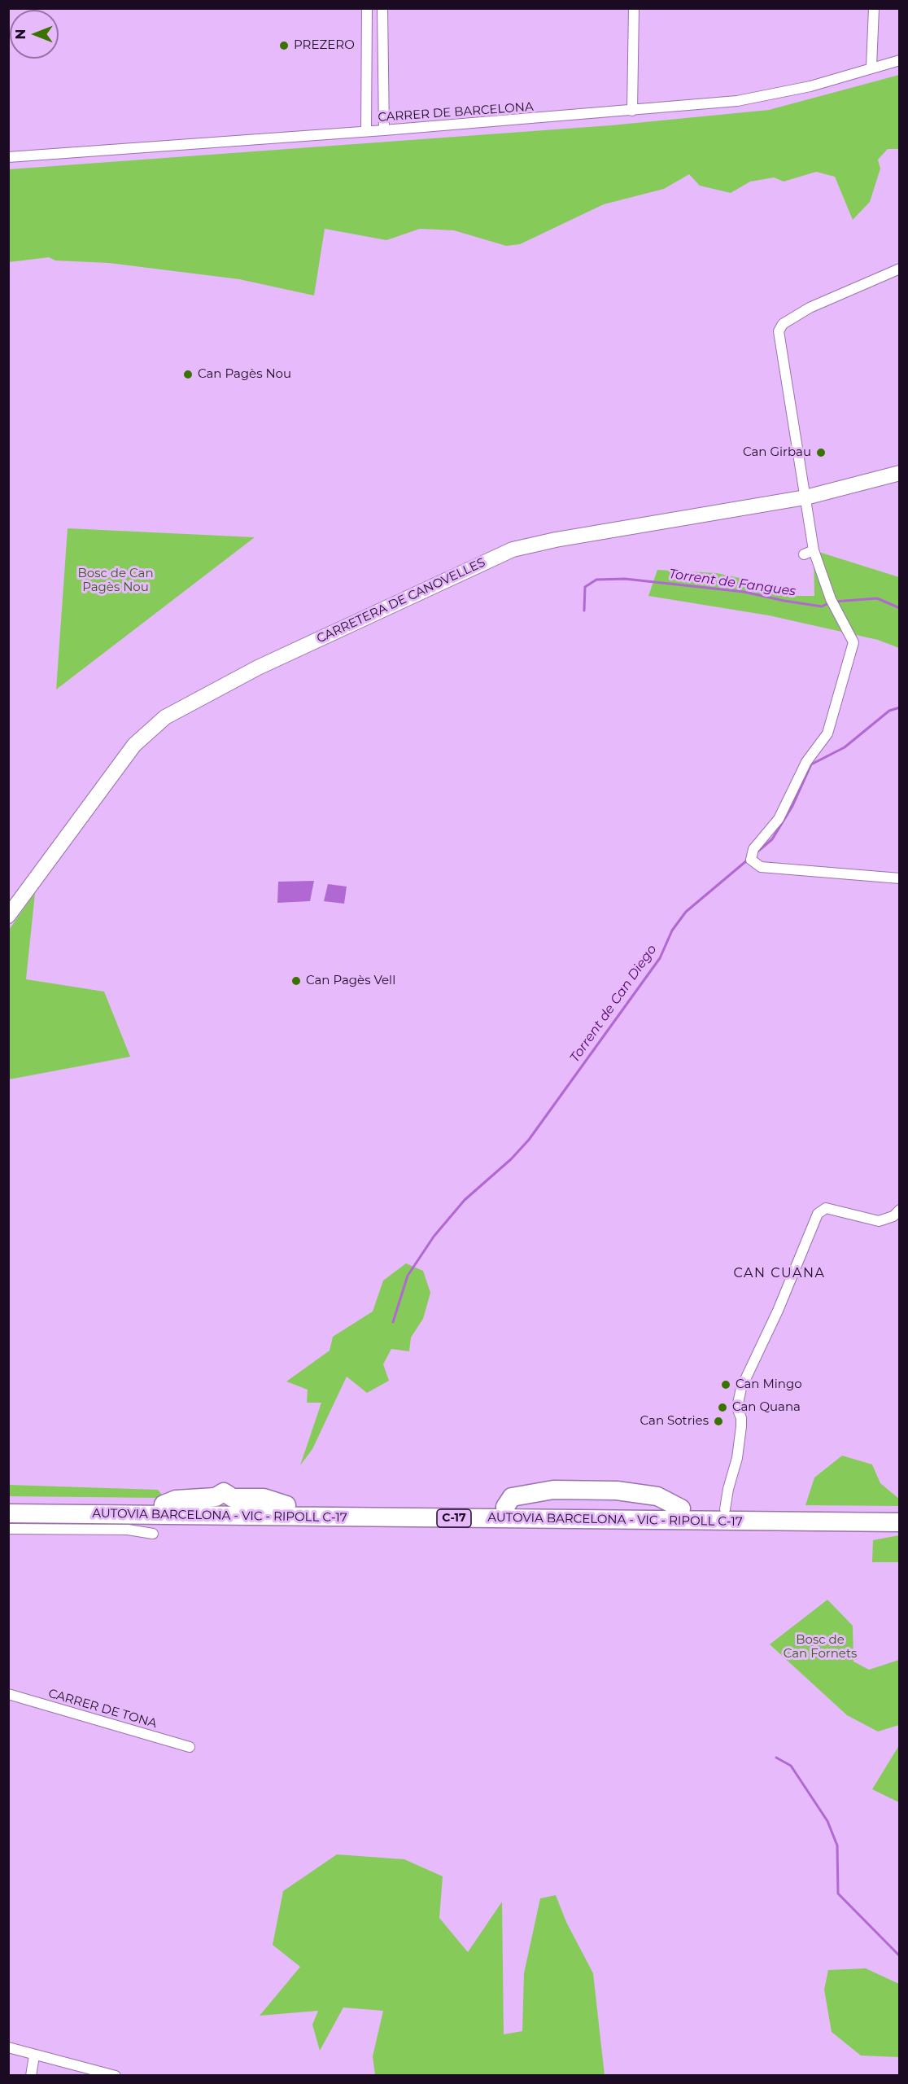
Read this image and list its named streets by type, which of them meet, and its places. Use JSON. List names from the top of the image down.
{
  "streets": {
    "highway": ["AUTOVIA BARCELONA - VIC - RIPOLL C-17", "C-17"],
    "street": ["CARRER DE BARCELONA", "CARRETERA DE CANOVELLES", "CARRER DE TONA"]
  },
  "districts": ["CAN CUANA"],
  "water": ["Torrent de Fangues", "Torrent de Can Diego"],
  "parks": ["Bosc de Can Pagès Nou", "Bosc de Can Fornets"],
  "places": [
    "PREZERO",
    "Can Pagès Nou",
    "Can Girbau",
    "Can Pagès Vell",
    "Can Mingo",
    "Can Quana",
    "Can Sotries"
  ],
  "north": "left"
}
